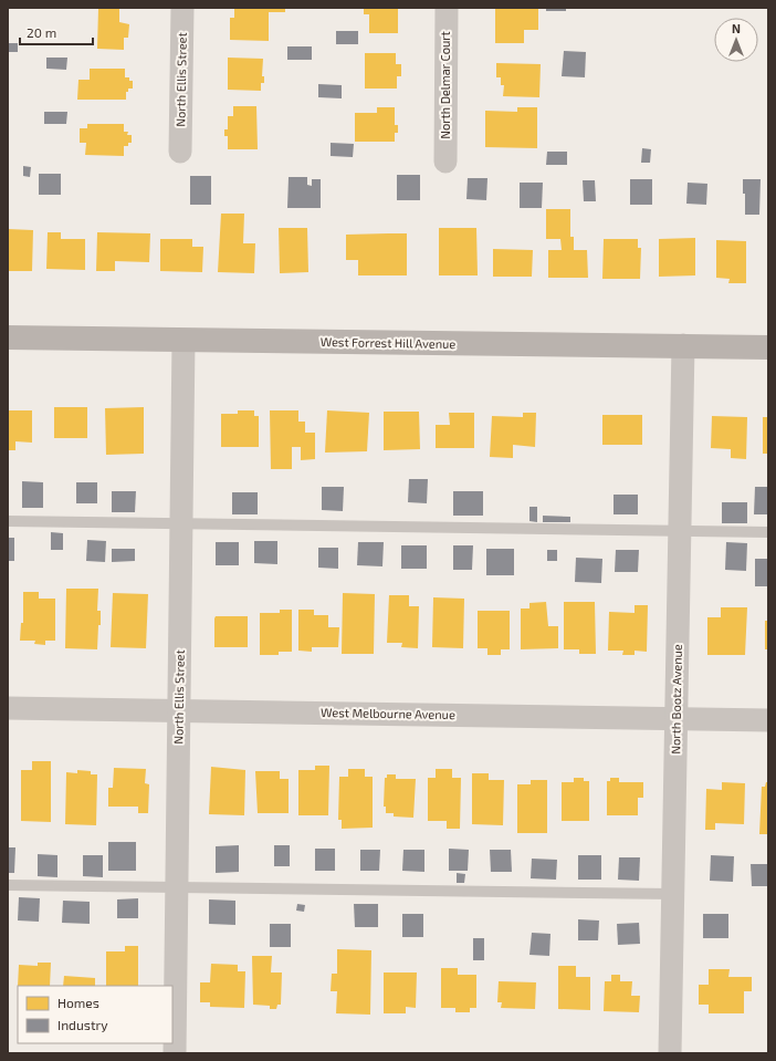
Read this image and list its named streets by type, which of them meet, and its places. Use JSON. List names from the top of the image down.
{
  "streets": {
    "main road": ["West Forrest Hill Avenue"],
    "street": [
      "North Ellis Street",
      "North Delmar Court",
      "North Bootz Avenue",
      "West Melbourne Avenue"
    ]
  },
  "crossings": [
    ["North Ellis Street", "West Forrest Hill Avenue"],
    ["North Ellis Street", "West Melbourne Avenue"],
    ["West Forrest Hill Avenue", "North Bootz Avenue"],
    ["North Bootz Avenue", "West Melbourne Avenue"]
  ],
  "legend": ["Homes", "Industry"],
  "scale_bar": "20 m",
  "north": "top"
}
